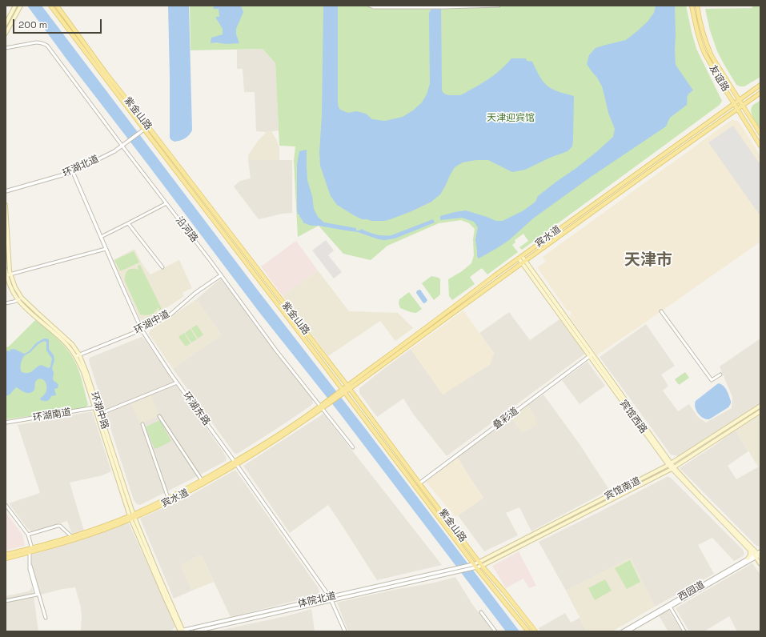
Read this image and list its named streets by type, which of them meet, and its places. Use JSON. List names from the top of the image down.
{
  "streets": {
    "main road": [
      "友谊路",
      "紫金山路",
      "宾水道",
      "环湖中路",
      "宾馆西路",
      "宾馆南道"
    ],
    "street": [
      "环湖北道",
      "沿河路",
      "环湖中道",
      "环湖东路",
      "环湖南道",
      "叠彩道",
      "西园道",
      "体院北道"
    ]
  },
  "crossings": [
    ["友谊路", "宾水道"],
    ["紫金山路", "环湖北道"],
    ["紫金山路", "宾水道"],
    ["紫金山路", "叠彩道"],
    ["紫金山路", "宾馆南道"],
    ["紫金山路", "体院北道"],
    ["环湖北道", "沿河路"],
    ["环湖北道", "环湖东路"],
    ["沿河路", "宾水道"],
    ["沿河路", "环湖中道"],
    ["宾水道", "环湖东路"],
    ["宾水道", "环湖中路"],
    ["宾水道", "宾馆西路"],
    ["环湖中道", "环湖东路"],
    ["环湖中道", "环湖中路"],
    ["环湖东路", "体院北道"],
    ["环湖中路", "环湖南道"],
    ["环湖中路", "体院北道"],
    ["宾馆西路", "叠彩道"],
    ["宾馆西路", "宾馆南道"],
    ["宾馆西路", "西园道"]
  ],
  "districts": ["天津市"],
  "parks": ["天津迎宾馆"],
  "scale_bar": "200 m"
}
